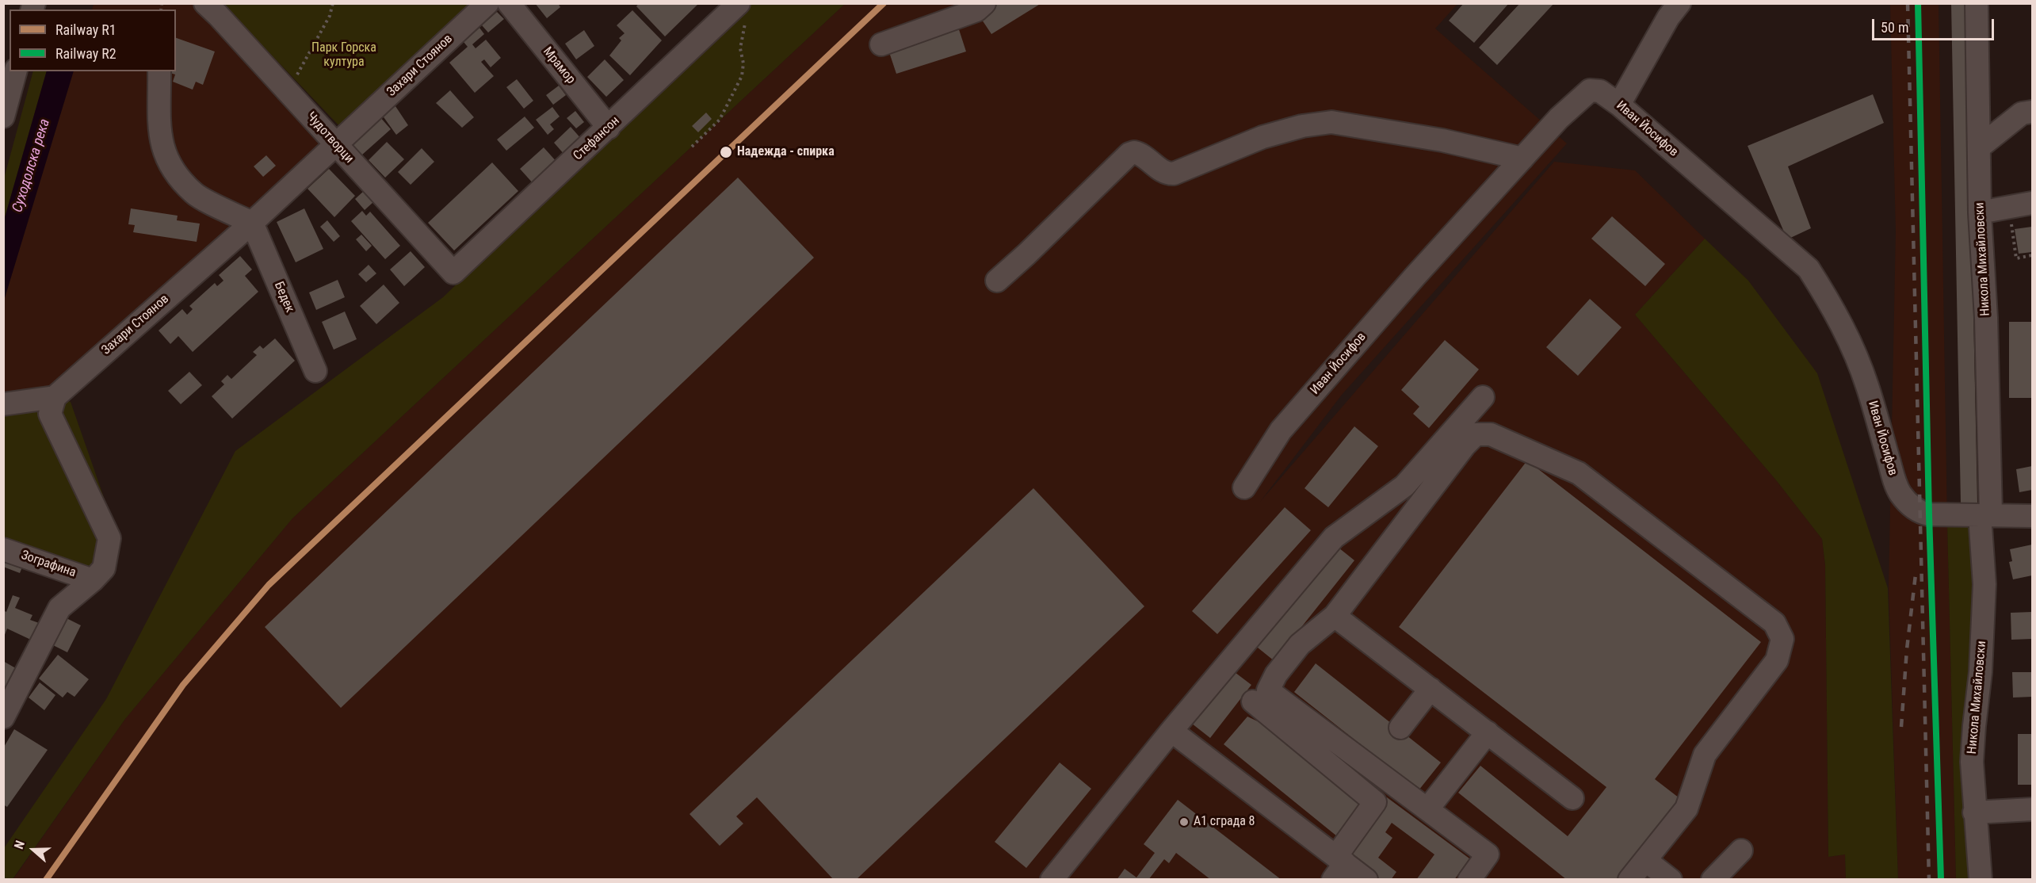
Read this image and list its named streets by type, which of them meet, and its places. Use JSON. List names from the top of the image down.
{
  "streets": {
    "street": [
      "Захари Стоянов",
      "Мрамор",
      "Иван Йосифов",
      "Чудотворци",
      "Стефансон",
      "Никола Михайловски",
      "Бедек",
      "Зографина"
    ]
  },
  "crossings": [
    ["Захари Стоянов", "Чудотворци"],
    ["Захари Стоянов", "Бедек"],
    ["Мрамор", "Стефансон"],
    ["Иван Йосифов", "Никола Михайловски"],
    ["Чудотворци", "Стефансон"]
  ],
  "water": ["Суходолска река"],
  "parks": ["Парк Горска култура"],
  "places": ["Надежда - спирка", "А1 сграда 8"],
  "lines": ["rail line R1", "rail line R2"],
  "legend": ["Railway R1", "Railway R2"],
  "scale_bar": "50 m",
  "north": "left"
}
